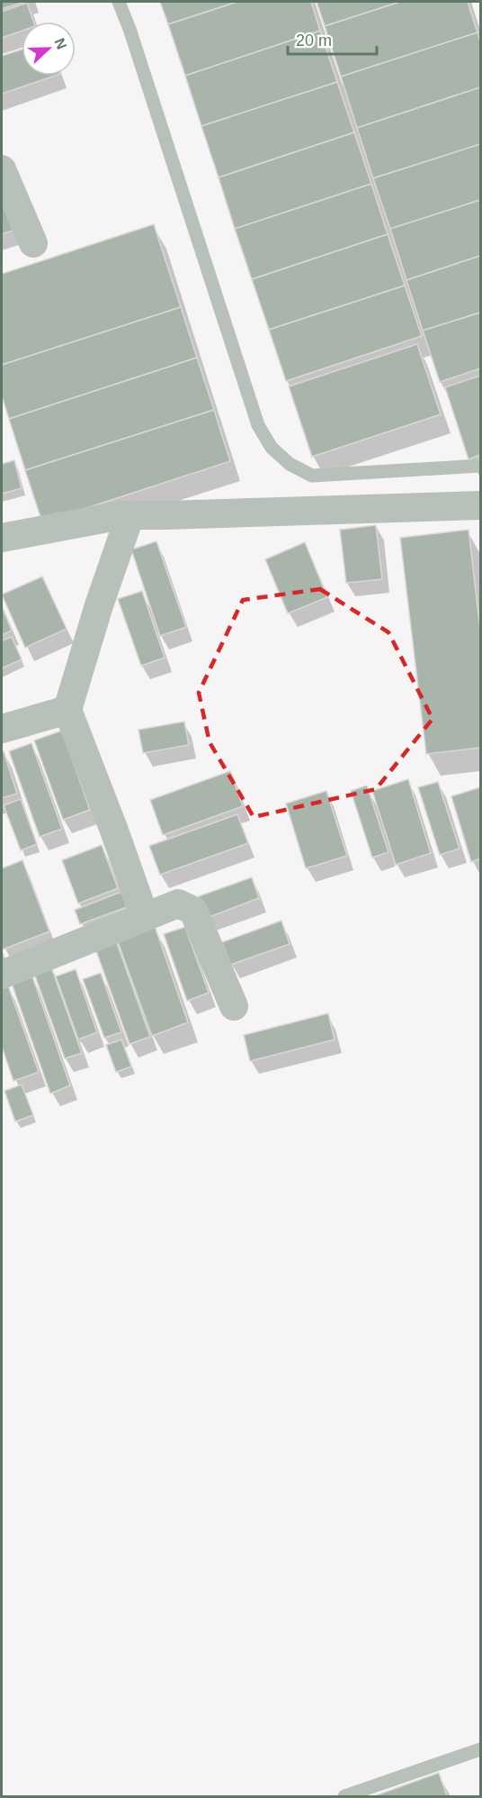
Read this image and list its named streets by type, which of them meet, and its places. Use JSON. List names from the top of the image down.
{
  "scale_bar": "20 m",
  "north": "right"
}
